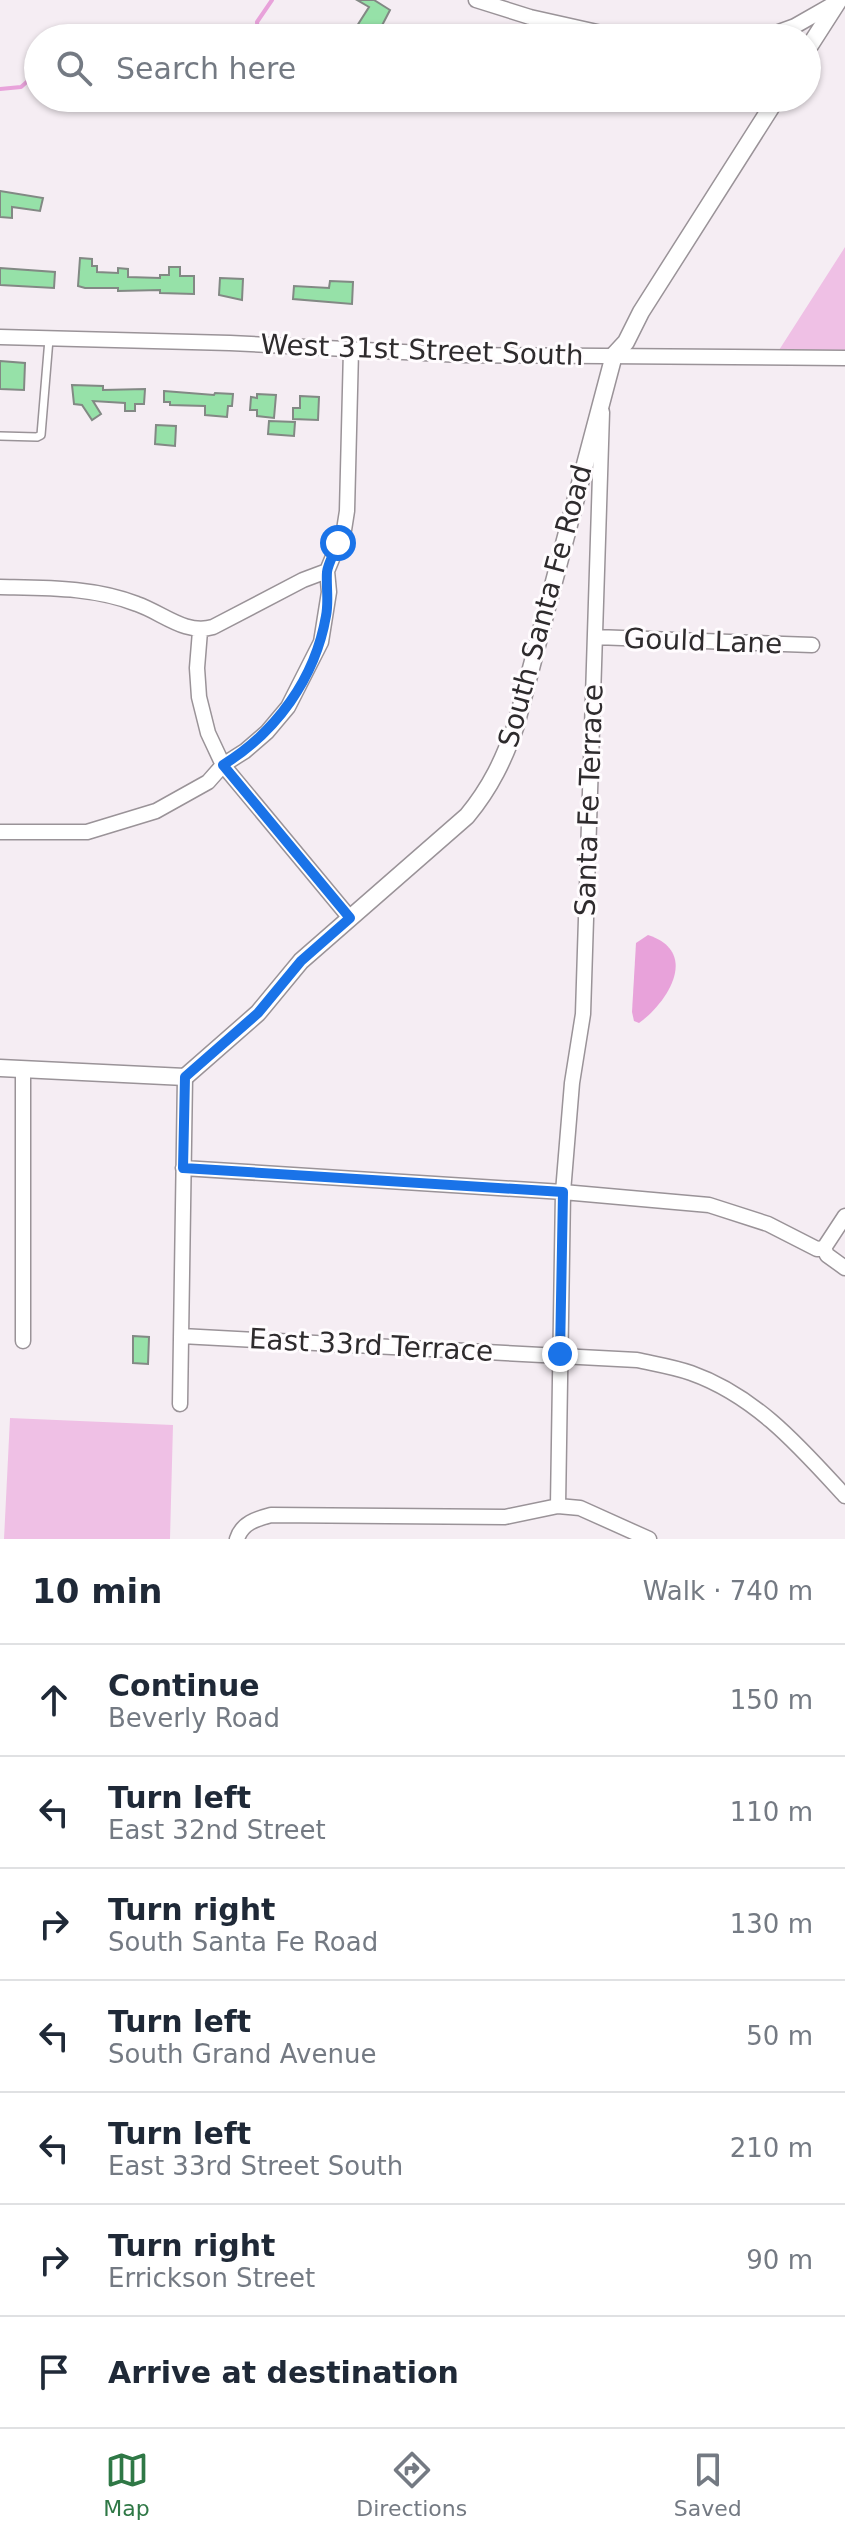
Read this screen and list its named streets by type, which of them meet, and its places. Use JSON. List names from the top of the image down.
{
  "streets": {
    "street": [
      "West 31st Street South",
      "South Santa Fe Road",
      "Gould Lane",
      "Santa Fe Terrace",
      "East 33rd Terrace"
    ]
  },
  "crossings": [
    ["West 31st Street South", "South Santa Fe Road"],
    ["South Santa Fe Road", "Santa Fe Terrace"],
    ["Gould Lane", "Santa Fe Terrace"],
    ["Santa Fe Terrace", "East 33rd Terrace"]
  ],
  "page": {
    "search": "Search here",
    "heading": ["10 min", "Walk · 740 m"],
    "list": [
      ["Continue", "Beverly Road", "150 m"],
      ["Turn left", "East 32nd Street", "110 m"],
      ["Turn right", "South Santa Fe Road", "130 m"],
      ["Turn left", "South Grand Avenue", "50 m"],
      ["Turn left", "East 33rd Street South", "210 m"],
      ["Turn right", "Errickson Street", "90 m"],
      "Arrive at destination"
    ],
    "nav": ["Map", "Directions", "Saved"]
  }
}
